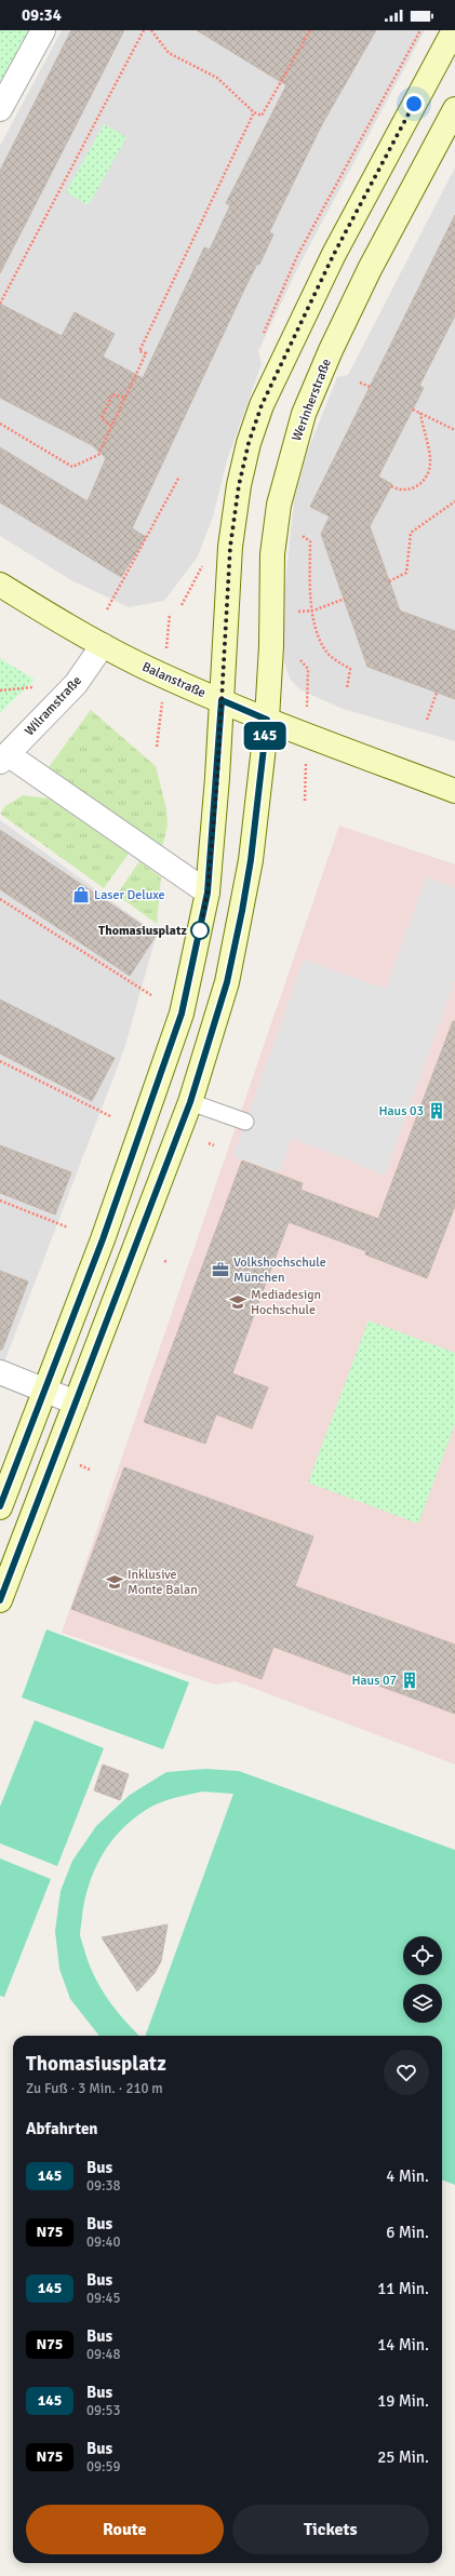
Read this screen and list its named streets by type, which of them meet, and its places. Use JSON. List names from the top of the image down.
{
  "streets": {
    "main road": ["Werinherstraße", "Balanstraße"],
    "street": ["Wilramstraße"]
  },
  "crossings": [
    ["Werinherstraße", "Balanstraße"],
    ["Balanstraße", "Wilramstraße"]
  ],
  "places": {
    "shop": ["Laser Deluxe"],
    "other": ["Thomasiusplatz"],
    "building": ["Haus 03", "Haus 07"],
    "office": ["Volkshochschule München"],
    "school or university": ["Mediadesign Hochschule", "Inklusive Monte Balan"]
  },
  "lines": ["bus line 145"],
  "page": {
    "status": "09:34",
    "on_map": "145",
    "heading": [
      ["Thomasiusplatz", "Zu Fuß · 3 Min. · 210 m"],
      "Abfahrten"
    ],
    "list": [
      {
        "mark": "145",
        "name": "Bus",
        "note": "09:38",
        "value": "4 Min."
      },
      {
        "mark": "N75",
        "name": "Bus",
        "note": "09:40",
        "value": "6 Min."
      },
      {
        "mark": "145",
        "name": "Bus",
        "note": "09:45",
        "value": "11 Min."
      },
      {
        "mark": "N75",
        "name": "Bus",
        "note": "09:48",
        "value": "14 Min."
      },
      {
        "mark": "145",
        "name": "Bus",
        "note": "09:53",
        "value": "19 Min."
      },
      {
        "mark": "N75",
        "name": "Bus",
        "note": "09:59",
        "value": "25 Min."
      }
    ],
    "buttons": ["Route", "Tickets"]
  }
}
